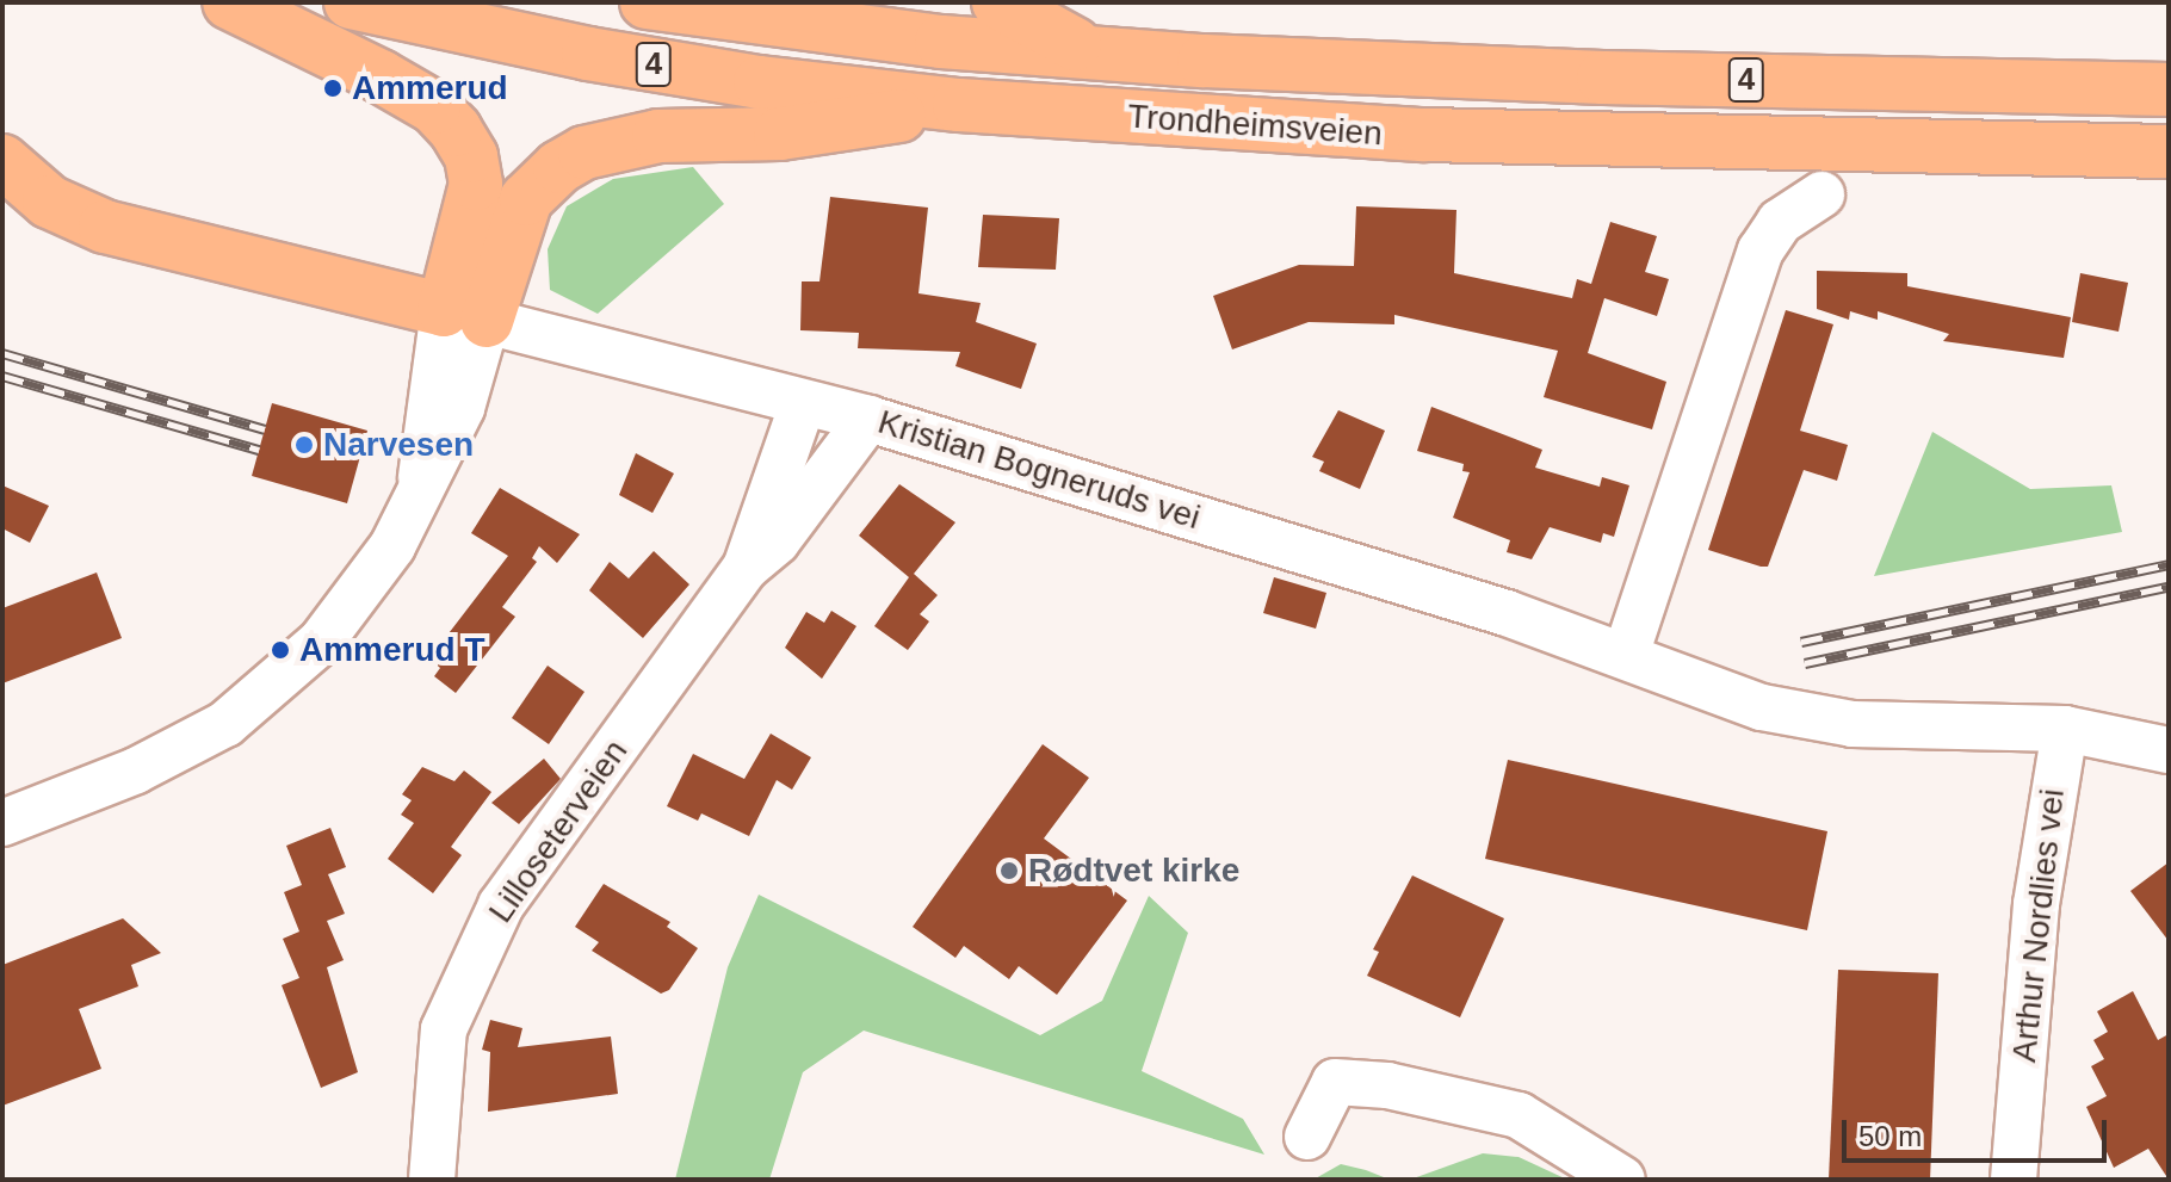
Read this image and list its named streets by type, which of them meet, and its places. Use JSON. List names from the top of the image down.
{
  "streets": {
    "highway": ["4", "Trondheimsveien"],
    "street": ["Kristian Bogneruds vei", "Lilloseterveien", "Arthur Nordlies vei"]
  },
  "crossings": [
    ["Kristian Bogneruds vei", "Lilloseterveien"],
    ["Kristian Bogneruds vei", "Arthur Nordlies vei"]
  ],
  "places": [
    "Ammerud",
    "Narvesen",
    "Ammerud T",
    "Rødtvet kirke"
  ],
  "scale_bar": "50 m"
}
